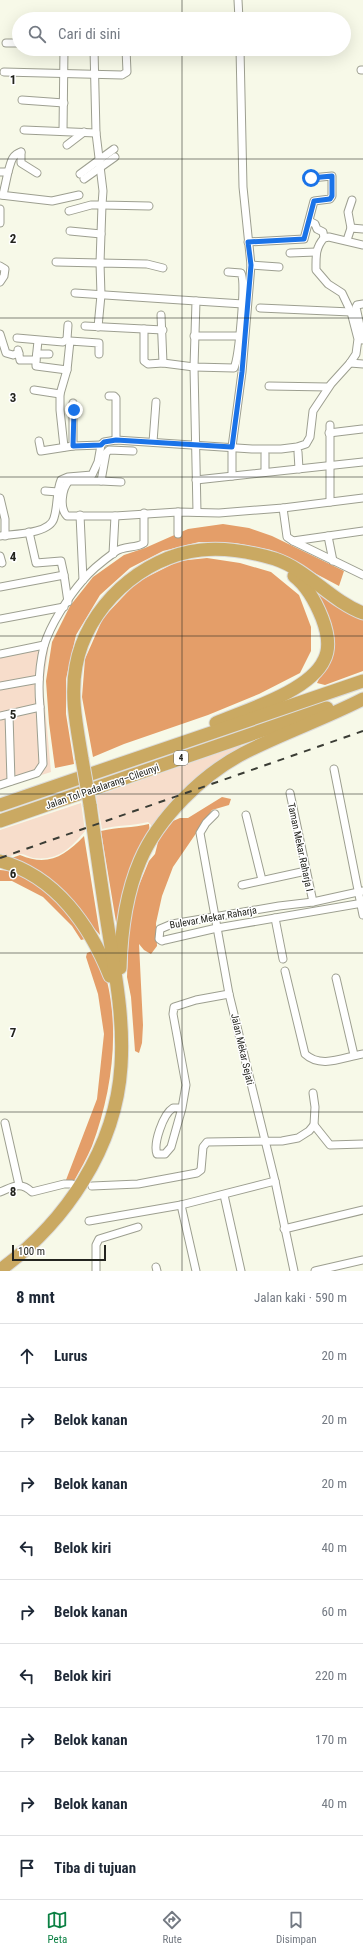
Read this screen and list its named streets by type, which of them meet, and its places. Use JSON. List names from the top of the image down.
{
  "streets": {
    "highway": ["4", "Jalan Tol Padalarang–Cileunyi"],
    "street": ["Taman Mekar Raharja I", "Bulevar Mekar Raharja", "Jalan Mekar Sejati"]
  },
  "crossings": [
    ["Taman Mekar Raharja I", "Bulevar Mekar Raharja"],
    ["Bulevar Mekar Raharja", "Jalan Mekar Sejati"]
  ],
  "scale_bar": "100 m",
  "page": {
    "search": "Cari di sini",
    "scale": "100 m",
    "heading": ["8 mnt", "Jalan kaki · 590 m"],
    "list": [
      ["Lurus", "20 m"],
      ["Belok kanan", "20 m"],
      ["Belok kanan", "20 m"],
      ["Belok kiri", "40 m"],
      ["Belok kanan", "60 m"],
      ["Belok kiri", "220 m"],
      ["Belok kanan", "170 m"],
      ["Belok kanan", "40 m"],
      "Tiba di tujuan"
    ],
    "nav": ["Peta", "Rute", "Disimpan"]
  },
  "grid": {
    "rows": [
      "1",
      "2",
      "3",
      "4",
      "5",
      "6",
      "7",
      "8"
    ]
  }
}
